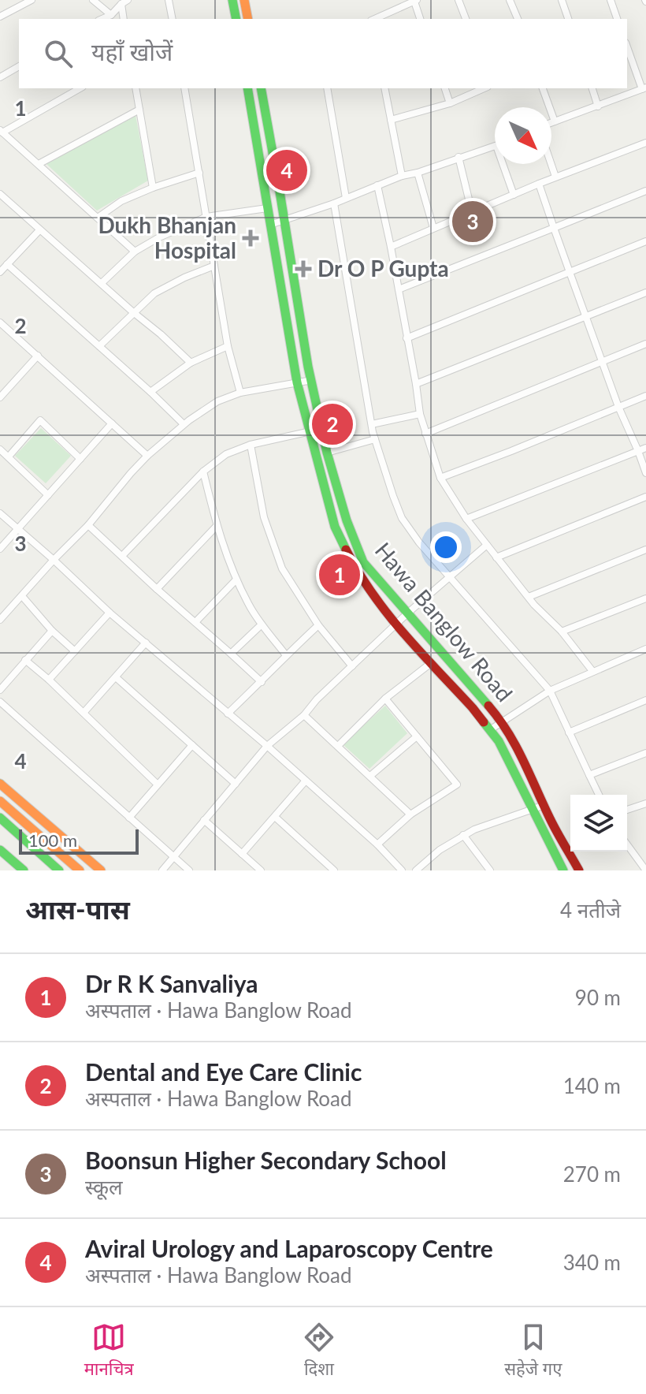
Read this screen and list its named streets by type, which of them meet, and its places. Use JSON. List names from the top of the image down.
{
  "streets": {
    "main road": ["Hawa Banglow Road"]
  },
  "places": {
    "health": ["Dukh Bhanjan Hospital", "Dr O P Gupta"]
  },
  "scale_bar": "100 m",
  "north": "bottom right",
  "page": {
    "search": "यहाँ खोजें",
    "pins": [
      "4",
      "3",
      "2",
      "1"
    ],
    "scale": "100 m",
    "heading": ["आस-पास", "4 नतीजे"],
    "list": [
      {
        "mark": "1",
        "name": "Dr R K Sanvaliya",
        "note": "अस्पताल · Hawa Banglow Road",
        "value": "90 m"
      },
      {
        "mark": "2",
        "name": "Dental and Eye Care Clinic",
        "note": "अस्पताल · Hawa Banglow Road",
        "value": "140 m"
      },
      {
        "mark": "3",
        "name": "Boonsun Higher Secondary School",
        "note": "स्कूल",
        "value": "270 m"
      },
      {
        "mark": "4",
        "name": "Aviral Urology and Laparoscopy Centre",
        "note": "अस्पताल · Hawa Banglow Road",
        "value": "340 m"
      }
    ],
    "nav": ["मानचित्र", "दिशा", "सहेजे गए"]
  },
  "grid": {
    "rows": [
      "1",
      "2",
      "3",
      "4"
    ]
  }
}
